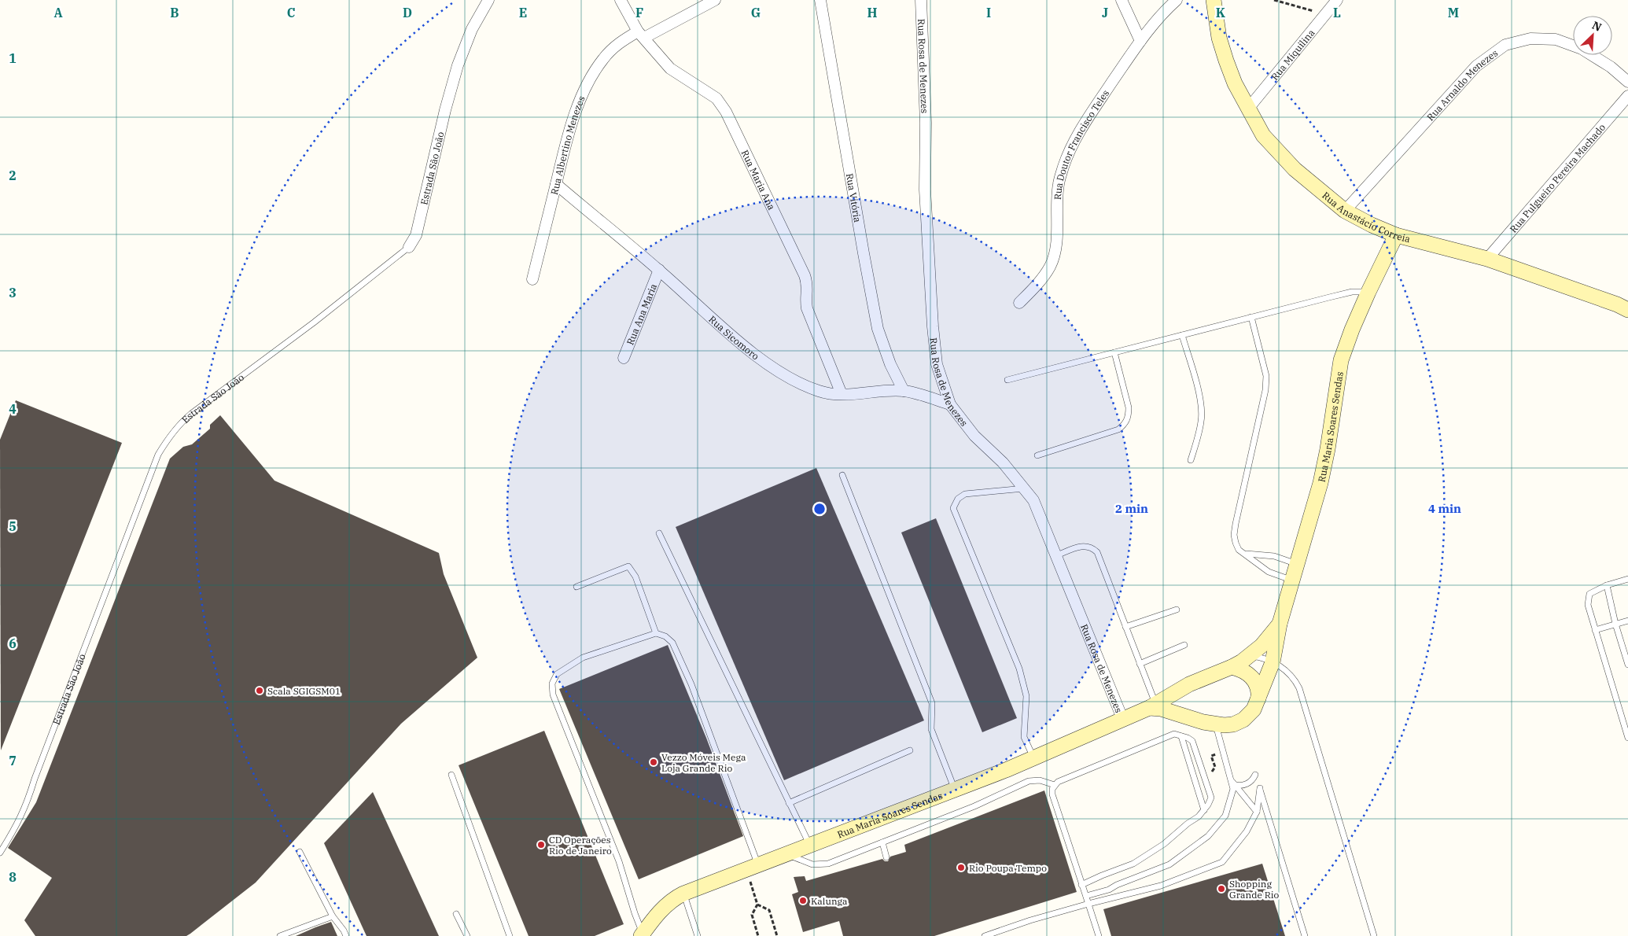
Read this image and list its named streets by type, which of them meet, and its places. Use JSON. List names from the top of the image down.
{
  "streets": {
    "main road": ["Rua Anastácio Correia", "Rua Maria Soares Sendas"],
    "street": [
      "Rua Miquilina",
      "Rua Rosa de Menezes",
      "Rua Arnaldo Menezes",
      "Rua Albertino Menezes",
      "Rua Doutor Francisco Teles",
      "Estrada São João",
      "Rua Pulgueiro Pereira Machado",
      "Rua Maria Ana",
      "Rua Vitória",
      "Rua Ana Maria",
      "Rua Sicomoro"
    ]
  },
  "crossings": [
    ["Rua Miquilina", "Rua Anastácio Correia"],
    ["Rua Rosa de Menezes", "Rua Sicomoro"],
    ["Rua Rosa de Menezes", "Rua Maria Soares Sendas"],
    ["Rua Arnaldo Menezes", "Rua Anastácio Correia"],
    ["Rua Albertino Menezes", "Rua Maria Ana"],
    ["Rua Albertino Menezes", "Rua Sicomoro"],
    ["Rua Pulgueiro Pereira Machado", "Rua Anastácio Correia"],
    ["Rua Maria Ana", "Rua Sicomoro"],
    ["Rua Vitória", "Rua Sicomoro"],
    ["Rua Anastácio Correia", "Rua Maria Soares Sendas"],
    ["Rua Ana Maria", "Rua Sicomoro"]
  ],
  "places": [
    "Scala SGIGSM01",
    "Vezzo Móveis Mega Loja Grande Rio",
    "CD Operações Rio de Janeiro",
    "Rio Poupa Tempo",
    "Shopping Grande Rio",
    "Kalunga"
  ],
  "north": "top right",
  "grid": {
    "columns": [
      "A",
      "B",
      "C",
      "D",
      "E",
      "F",
      "G",
      "H",
      "I",
      "J",
      "K",
      "L",
      "M"
    ],
    "rows": [
      "1",
      "2",
      "3",
      "4",
      "5",
      "6",
      "7",
      "8"
    ]
  },
  "rings": ["2 min", "4 min"]
}
